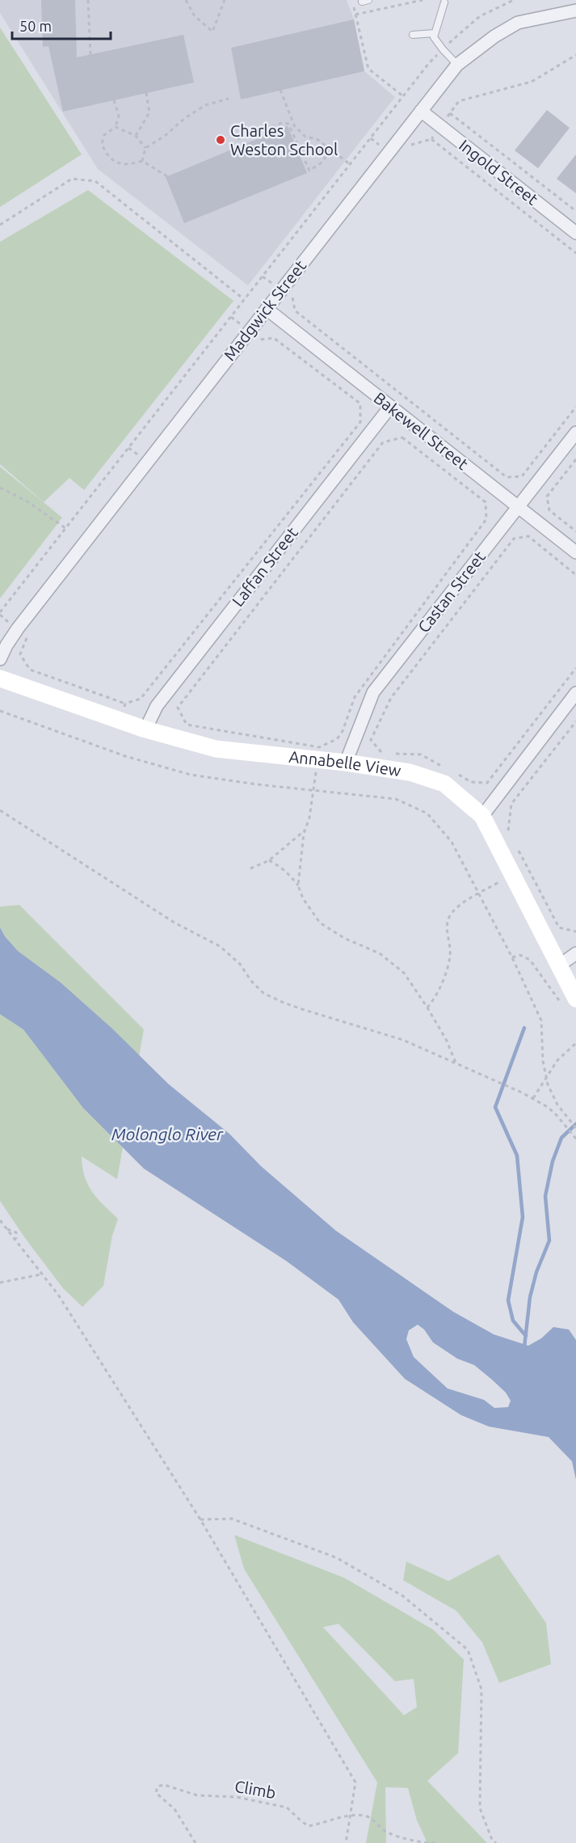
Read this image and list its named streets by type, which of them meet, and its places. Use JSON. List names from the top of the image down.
{
  "streets": {
    "street": [
      "Ingold Street",
      "Madgwick Street",
      "Bakewell Street",
      "Laffan Street",
      "Castan Street",
      "Annabelle View"
    ],
    "path": ["Climb"]
  },
  "crossings": [
    ["Ingold Street", "Madgwick Street"],
    ["Madgwick Street", "Bakewell Street"],
    ["Bakewell Street", "Laffan Street"],
    ["Bakewell Street", "Castan Street"],
    ["Laffan Street", "Annabelle View"],
    ["Castan Street", "Annabelle View"]
  ],
  "water": ["Molonglo River"],
  "places": ["Charles Weston School"],
  "scale_bar": "50 m"
}
